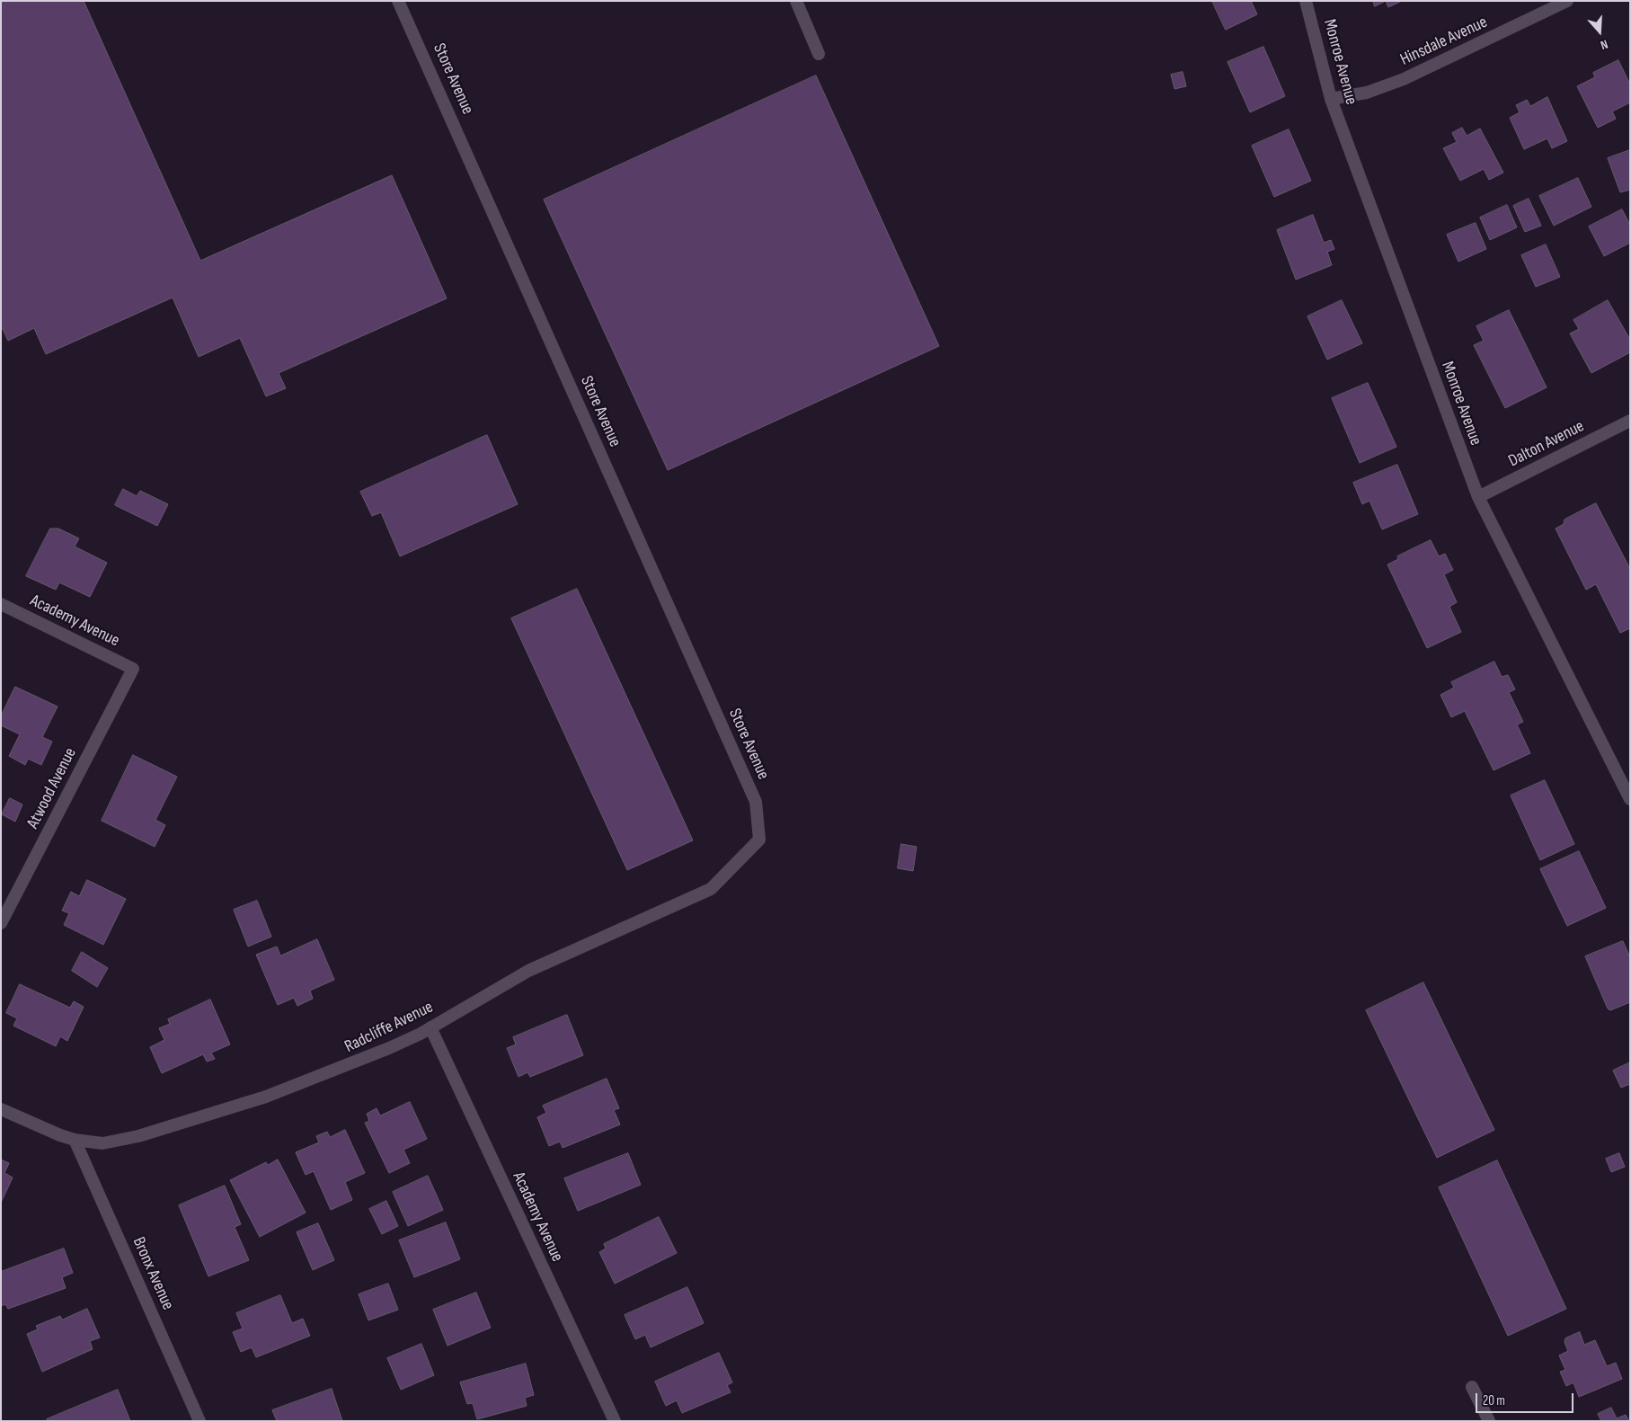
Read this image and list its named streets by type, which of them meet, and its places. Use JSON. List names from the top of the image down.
{
  "streets": {
    "street": [
      "Hinsdale Avenue",
      "Monroe Avenue",
      "Store Avenue",
      "Dalton Avenue",
      "Academy Avenue",
      "Atwood Avenue",
      "Radcliffe Avenue",
      "Bronx Avenue"
    ]
  },
  "crossings": [
    ["Hinsdale Avenue", "Monroe Avenue"],
    ["Monroe Avenue", "Dalton Avenue"],
    ["Store Avenue", "Radcliffe Avenue"],
    ["Academy Avenue", "Atwood Avenue"],
    ["Academy Avenue", "Radcliffe Avenue"],
    ["Radcliffe Avenue", "Bronx Avenue"]
  ],
  "scale_bar": "20 m",
  "north": "bottom"
}
